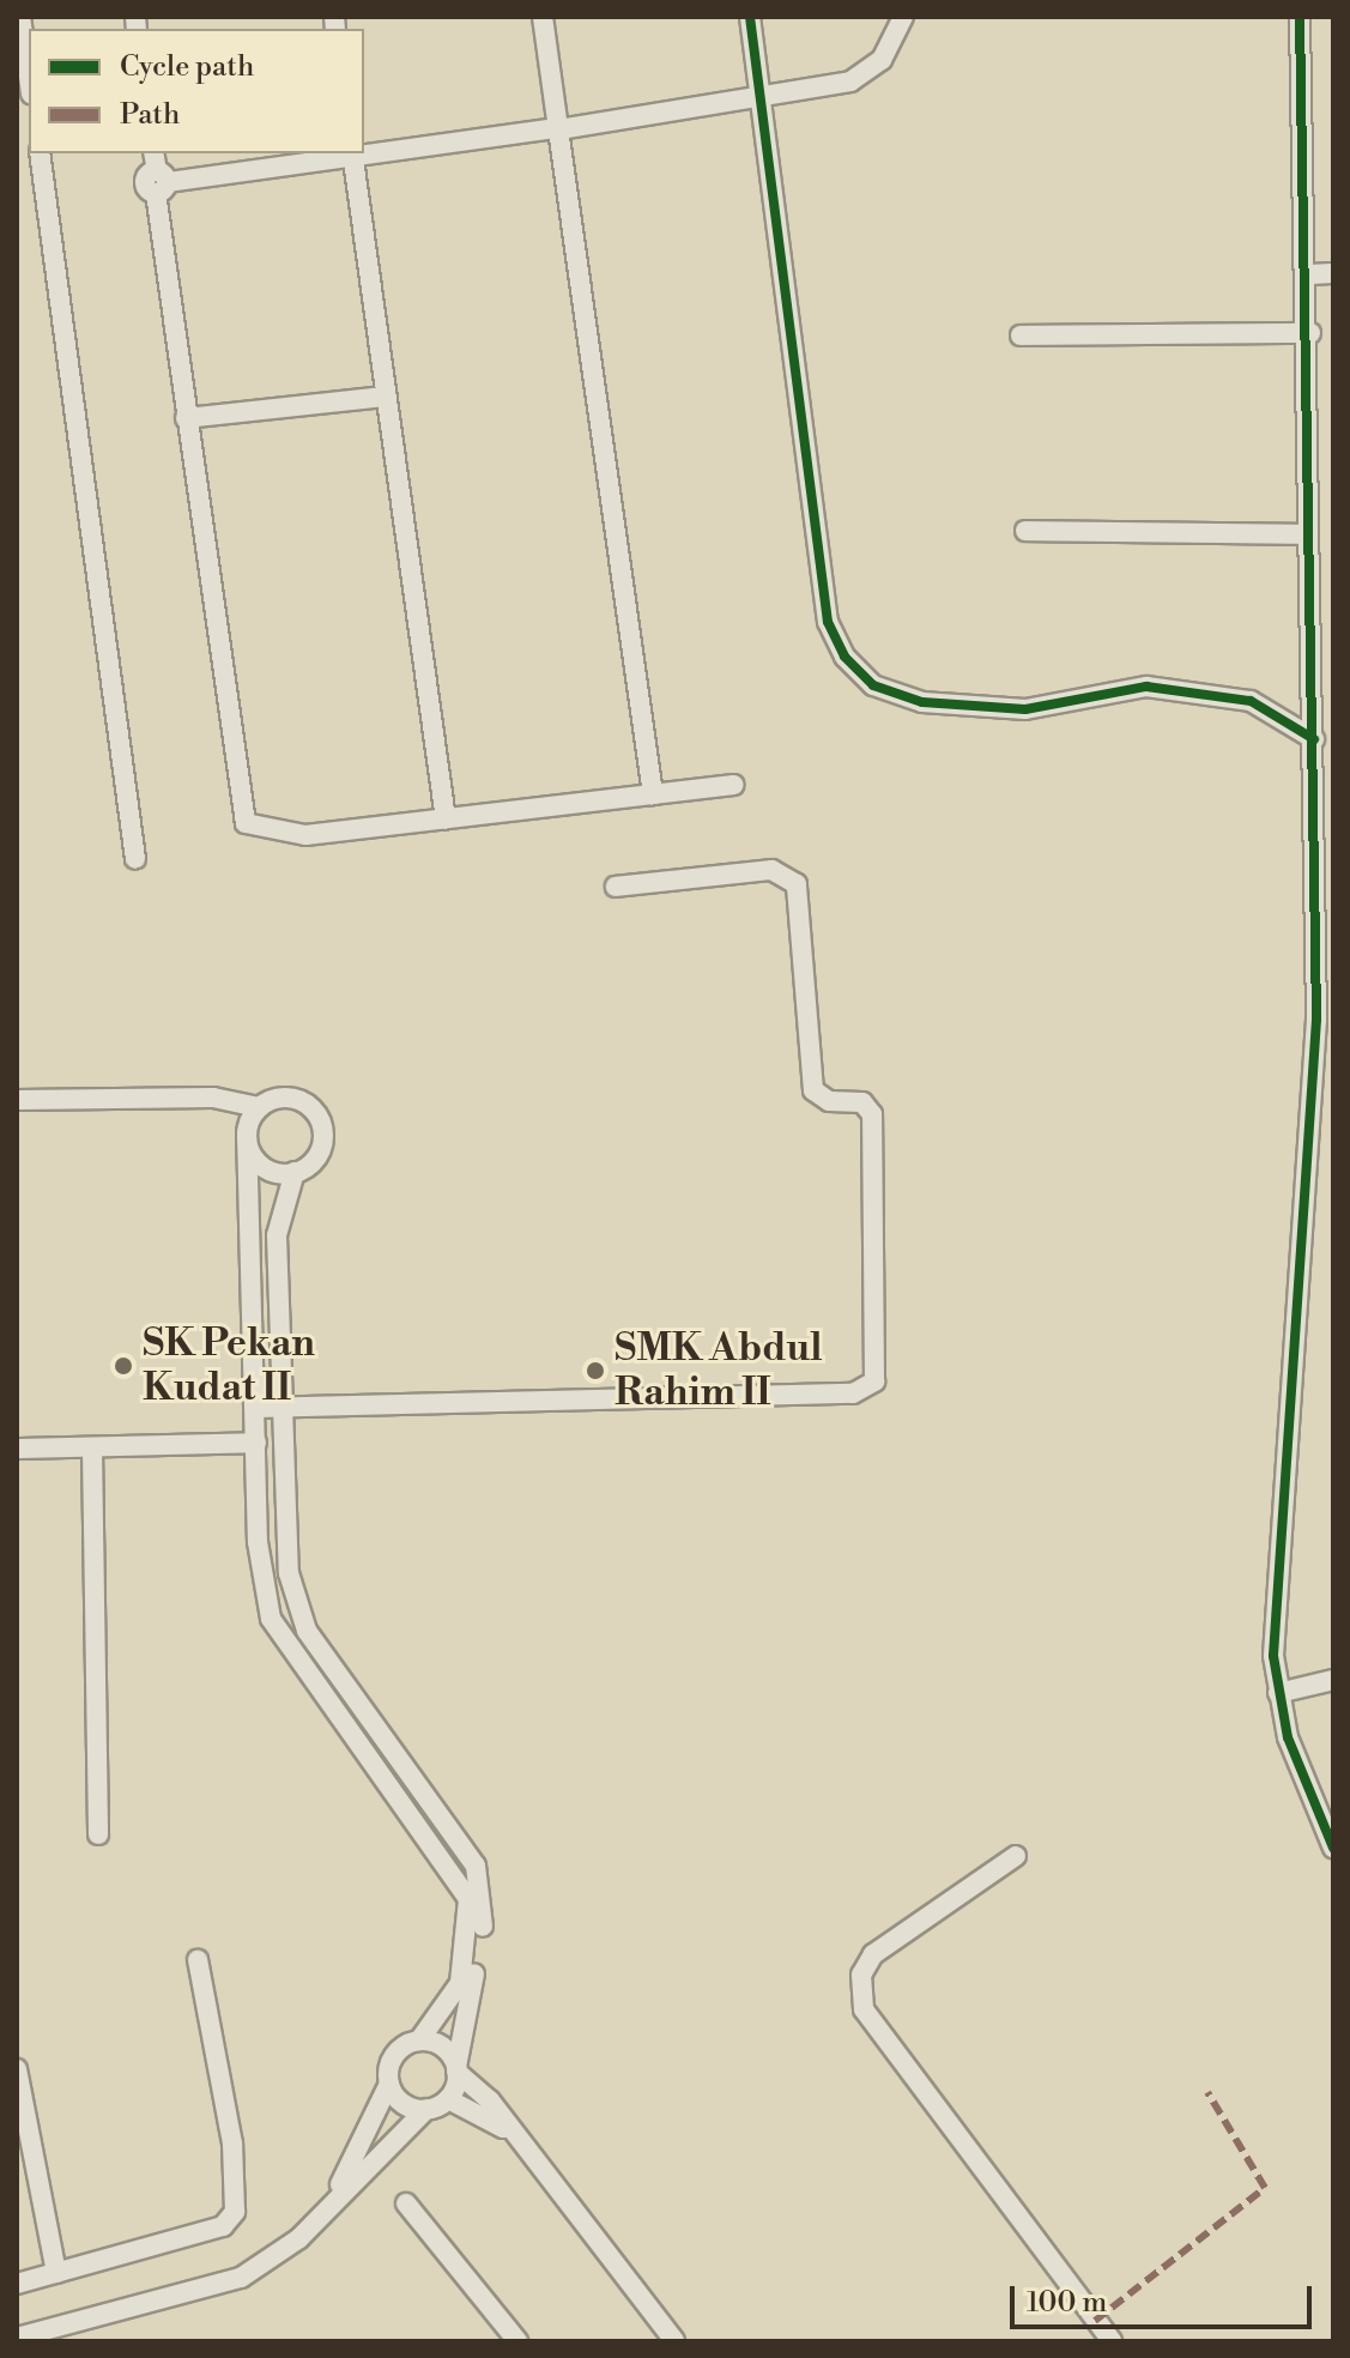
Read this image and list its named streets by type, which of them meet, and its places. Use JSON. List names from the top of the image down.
{
  "places": ["SK Pekan Kudat II", "SMK Abdul Rahim II"],
  "legend": ["Cycle path", "Path"],
  "scale_bar": "100 m"
}
